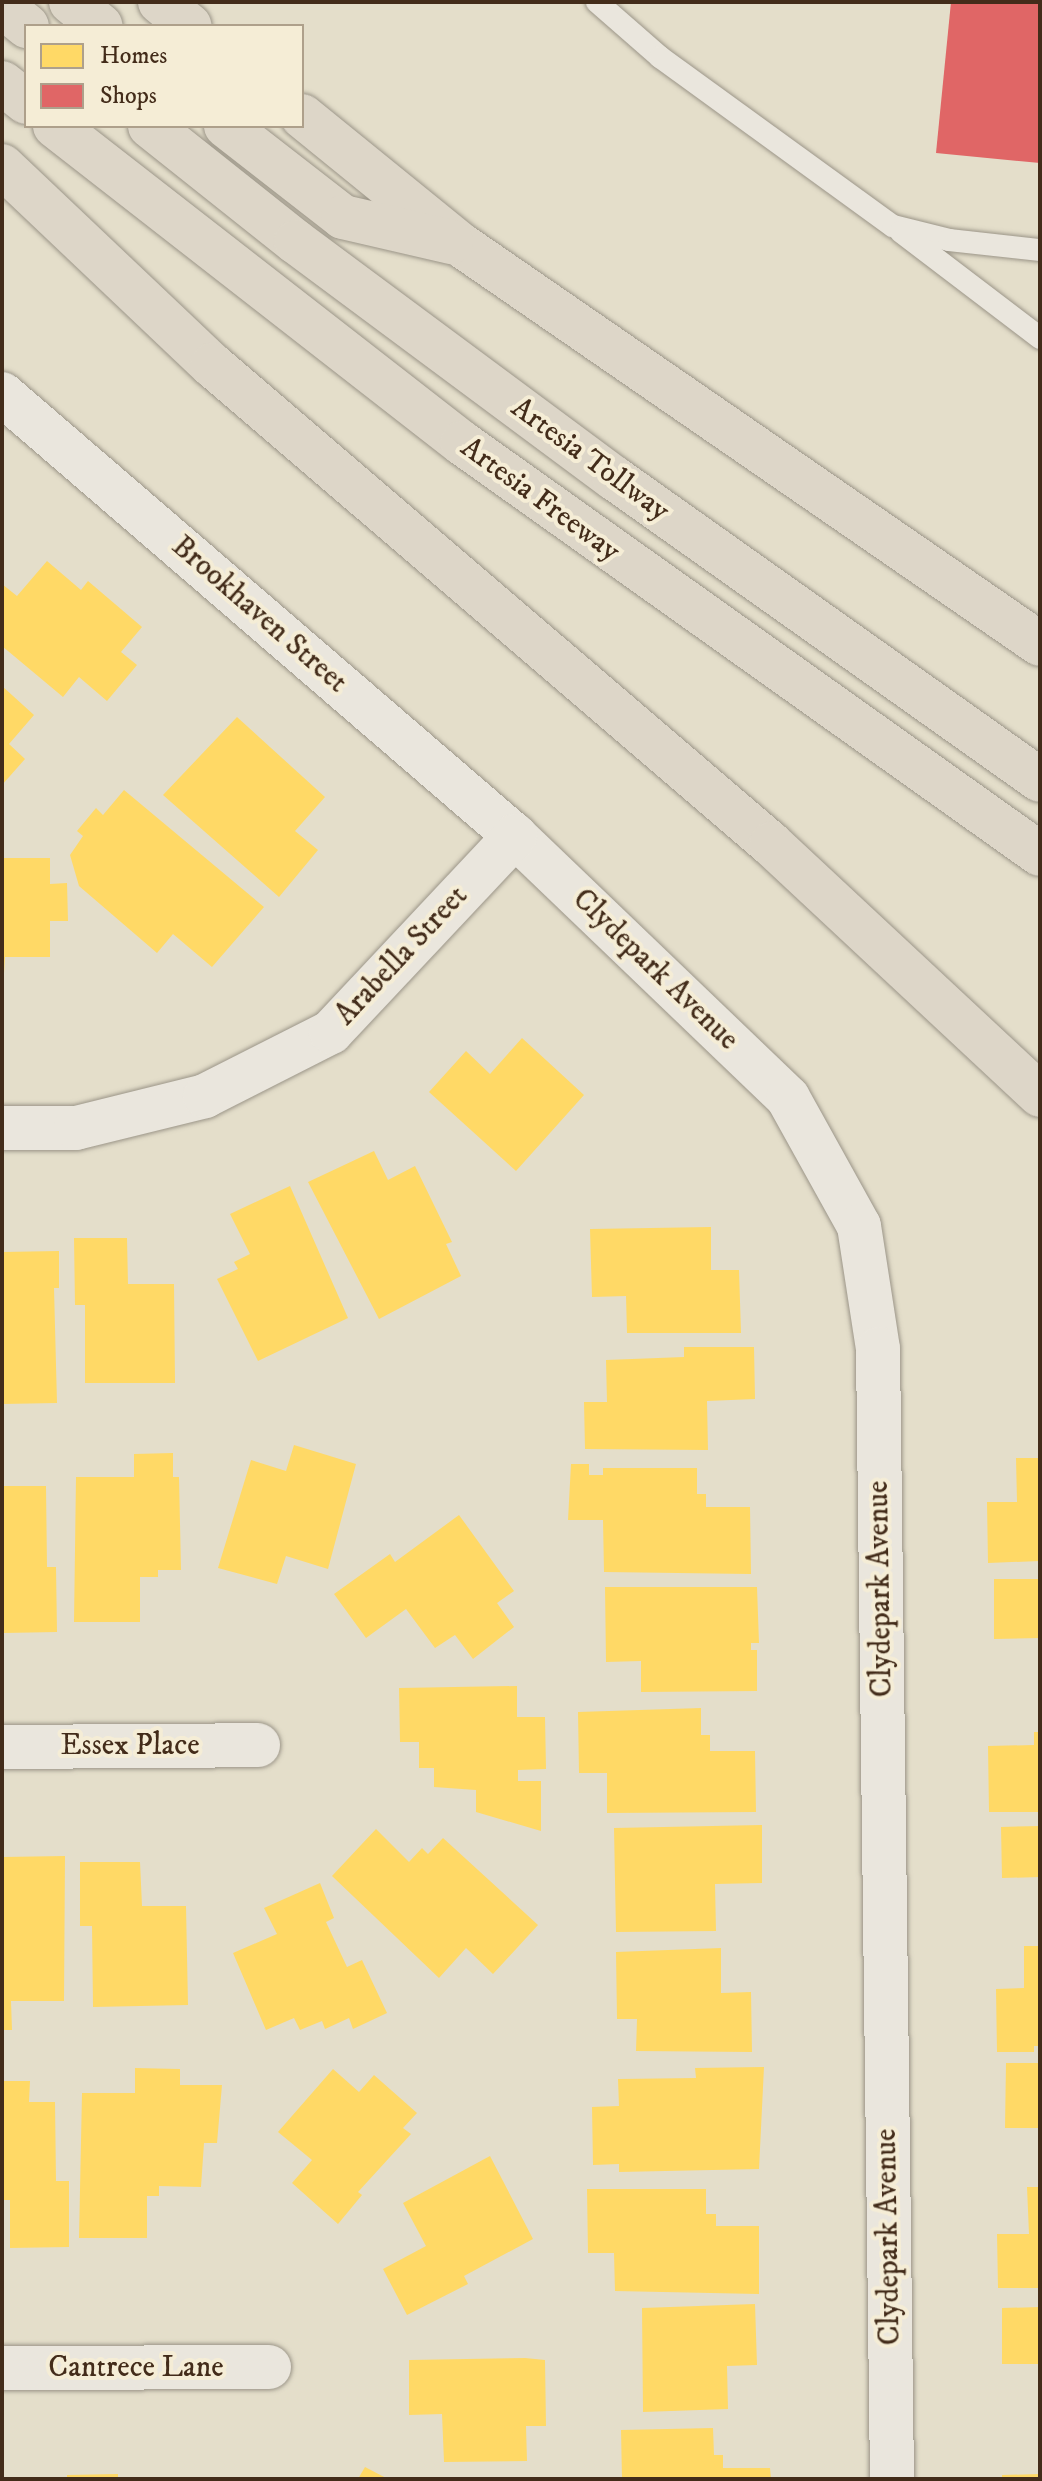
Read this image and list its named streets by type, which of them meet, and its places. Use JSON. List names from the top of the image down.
{
  "streets": {
    "highway": ["Artesia Tollway", "Artesia Freeway"],
    "street": [
      "Brookhaven Street",
      "Arabella Street",
      "Clydepark Avenue",
      "Essex Place",
      "Cantrece Lane"
    ]
  },
  "crossings": [
    ["Brookhaven Street", "Arabella Street"],
    ["Brookhaven Street", "Clydepark Avenue"],
    ["Arabella Street", "Clydepark Avenue"]
  ],
  "legend": ["Homes", "Shops"]
}
